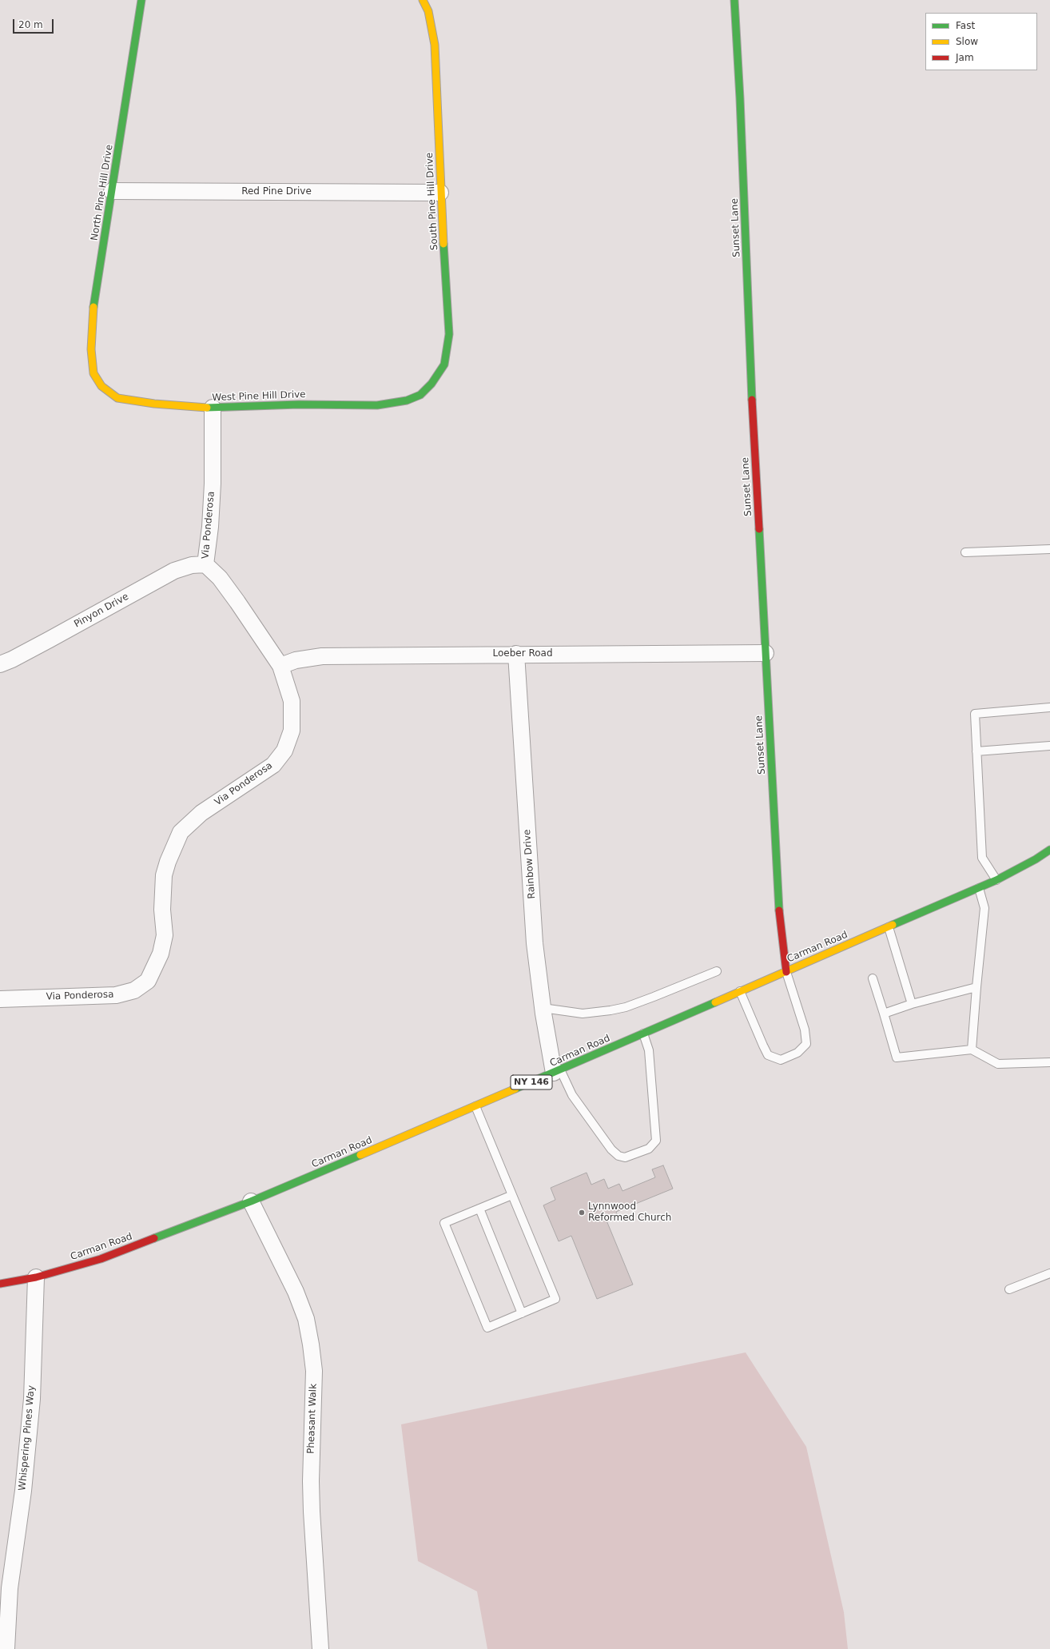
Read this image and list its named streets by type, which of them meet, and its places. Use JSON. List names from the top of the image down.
{
  "streets": {
    "street": [
      "Red Pine Drive",
      "North Pine Hill Drive",
      "South Pine Hill Drive",
      "Sunset Lane",
      "West Pine Hill Drive",
      "Via Ponderosa",
      "Pinyon Drive",
      "Loeber Road",
      "Rainbow Drive",
      "Carman Road",
      "NY 146",
      "Pheasant Walk",
      "Whispering Pines Way"
    ]
  },
  "crossings": [
    ["Red Pine Drive", "North Pine Hill Drive"],
    ["Red Pine Drive", "South Pine Hill Drive"],
    ["North Pine Hill Drive", "West Pine Hill Drive"],
    ["South Pine Hill Drive", "West Pine Hill Drive"],
    ["Sunset Lane", "Loeber Road"],
    ["Sunset Lane", "Carman Road"],
    ["West Pine Hill Drive", "Via Ponderosa"],
    ["Via Ponderosa", "Pinyon Drive"],
    ["Via Ponderosa", "Loeber Road"],
    ["Loeber Road", "Rainbow Drive"],
    ["Rainbow Drive", "Carman Road"],
    ["Carman Road", "Pheasant Walk"],
    ["Carman Road", "Whispering Pines Way"]
  ],
  "places": ["Lynnwood Reformed Church"],
  "legend": ["Fast", "Slow", "Jam"],
  "scale_bar": "20 m"
}
